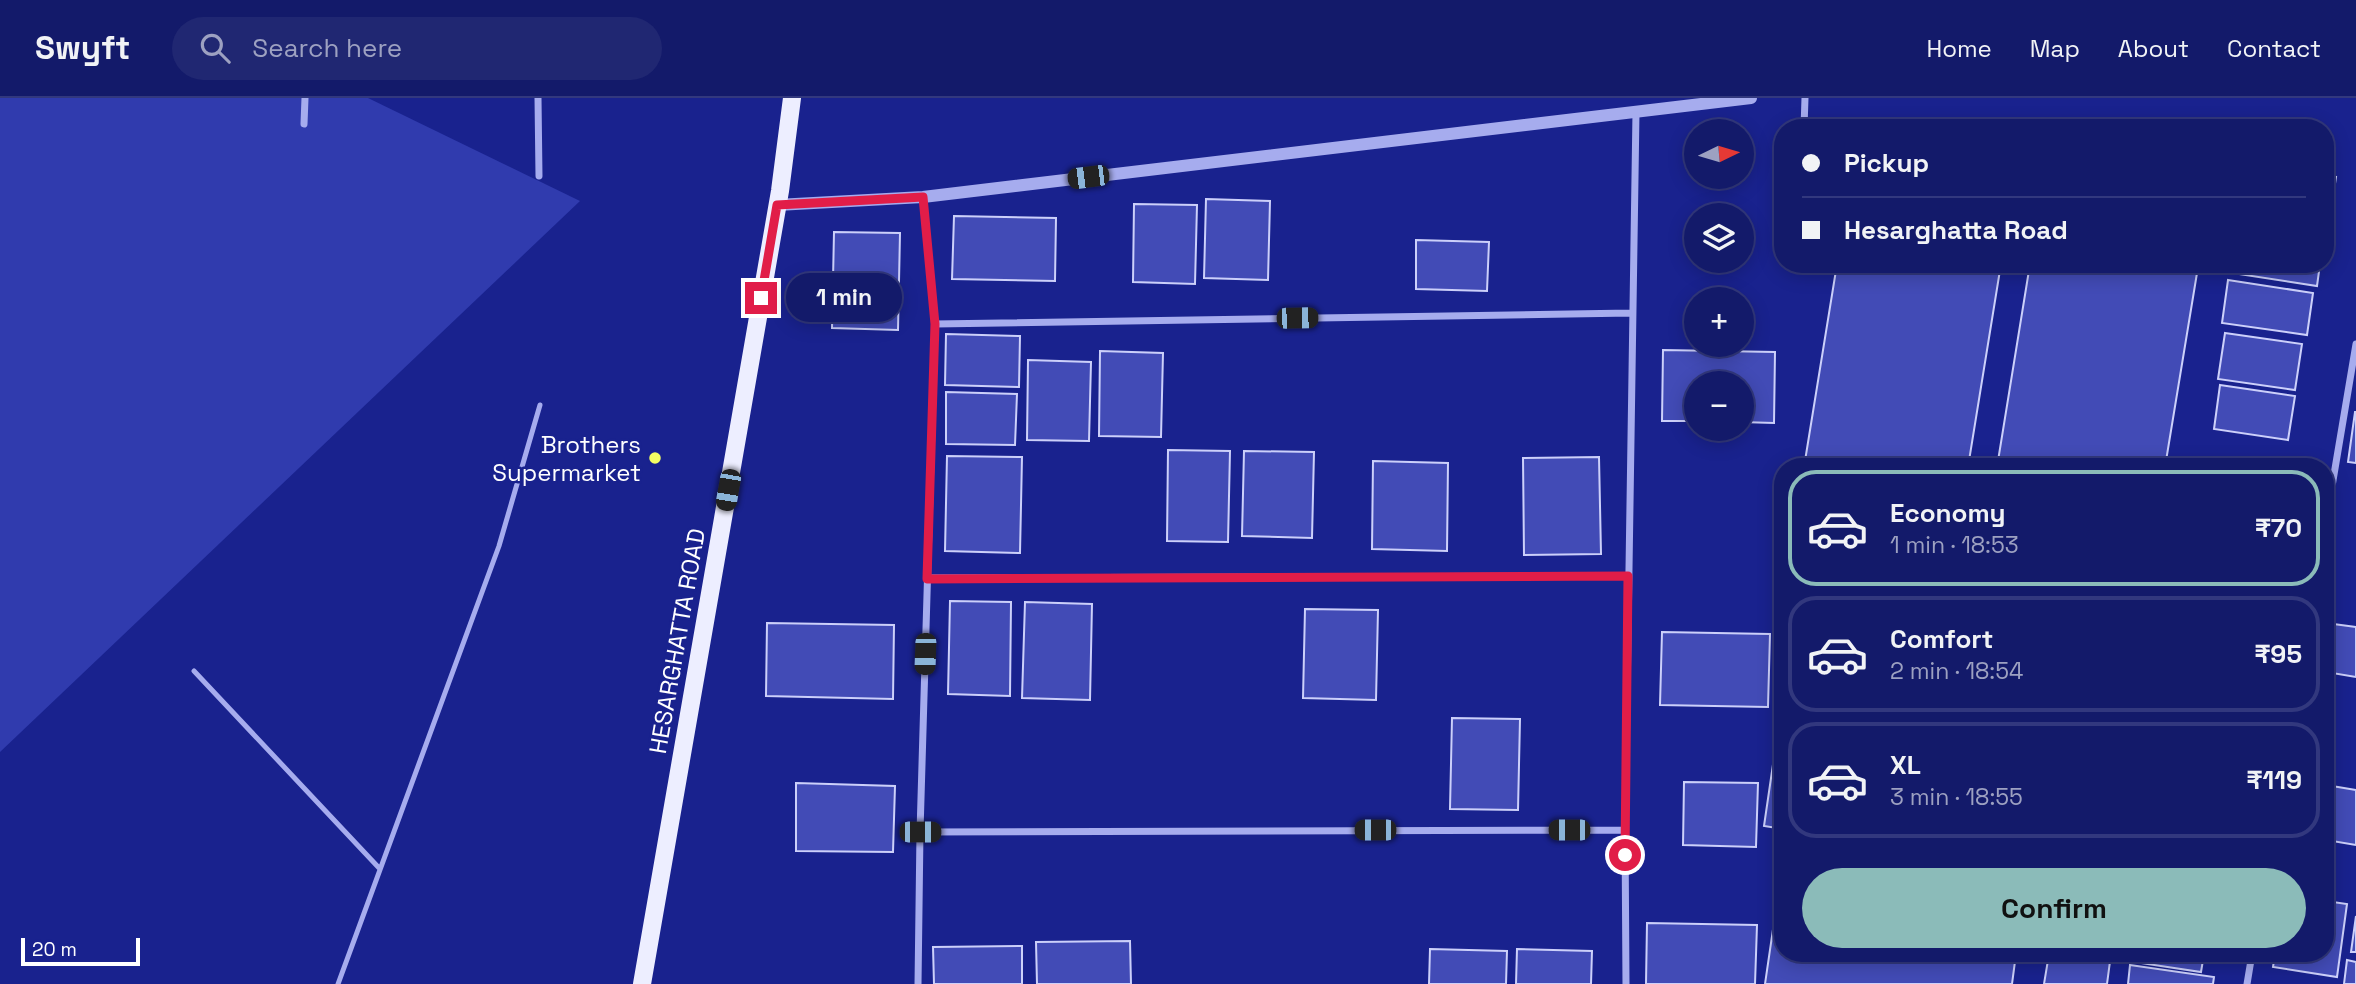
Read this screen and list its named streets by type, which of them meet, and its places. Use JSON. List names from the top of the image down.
{
  "streets": {
    "main road": ["HESARGHATTA ROAD"]
  },
  "places": ["Brothers Supermarket"],
  "scale_bar": "20 m",
  "north": "right",
  "page": {
    "header": "Swyft",
    "search": "Search here",
    "nav": [
      "Home",
      "Map",
      "About",
      "Contact"
    ],
    "map_buttons": ["+", "−"],
    "banner": ["Pickup", "Hesarghatta Road"],
    "bubble": "1 min",
    "list": [
      {
        "name": "Economy",
        "note": "1 min · 18:53",
        "value": "₹70"
      },
      {
        "name": "Comfort",
        "note": "2 min · 18:54",
        "value": "₹95"
      },
      {
        "name": "XL",
        "note": "3 min · 18:55",
        "value": "₹119"
      }
    ],
    "buttons": "Confirm",
    "scale": "20 m"
  }
}
